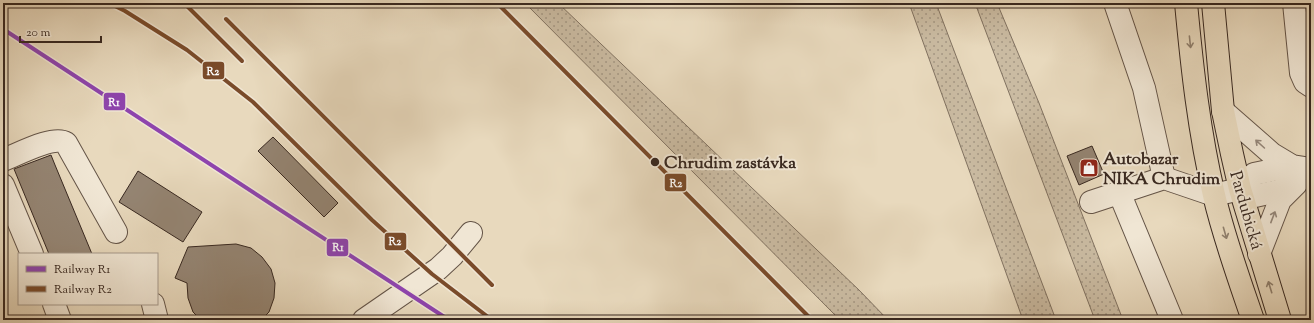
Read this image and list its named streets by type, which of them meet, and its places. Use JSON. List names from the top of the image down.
{
  "streets": {
    "main road": ["Pardubická"]
  },
  "places": {
    "other": ["Chrudim zastávka"],
    "shop": ["Autobazar NIKA Chrudim"]
  },
  "lines": ["rail line R2", "rail line R1"],
  "legend": ["Railway R1", "Railway R2"],
  "scale_bar": "20 m"
}
